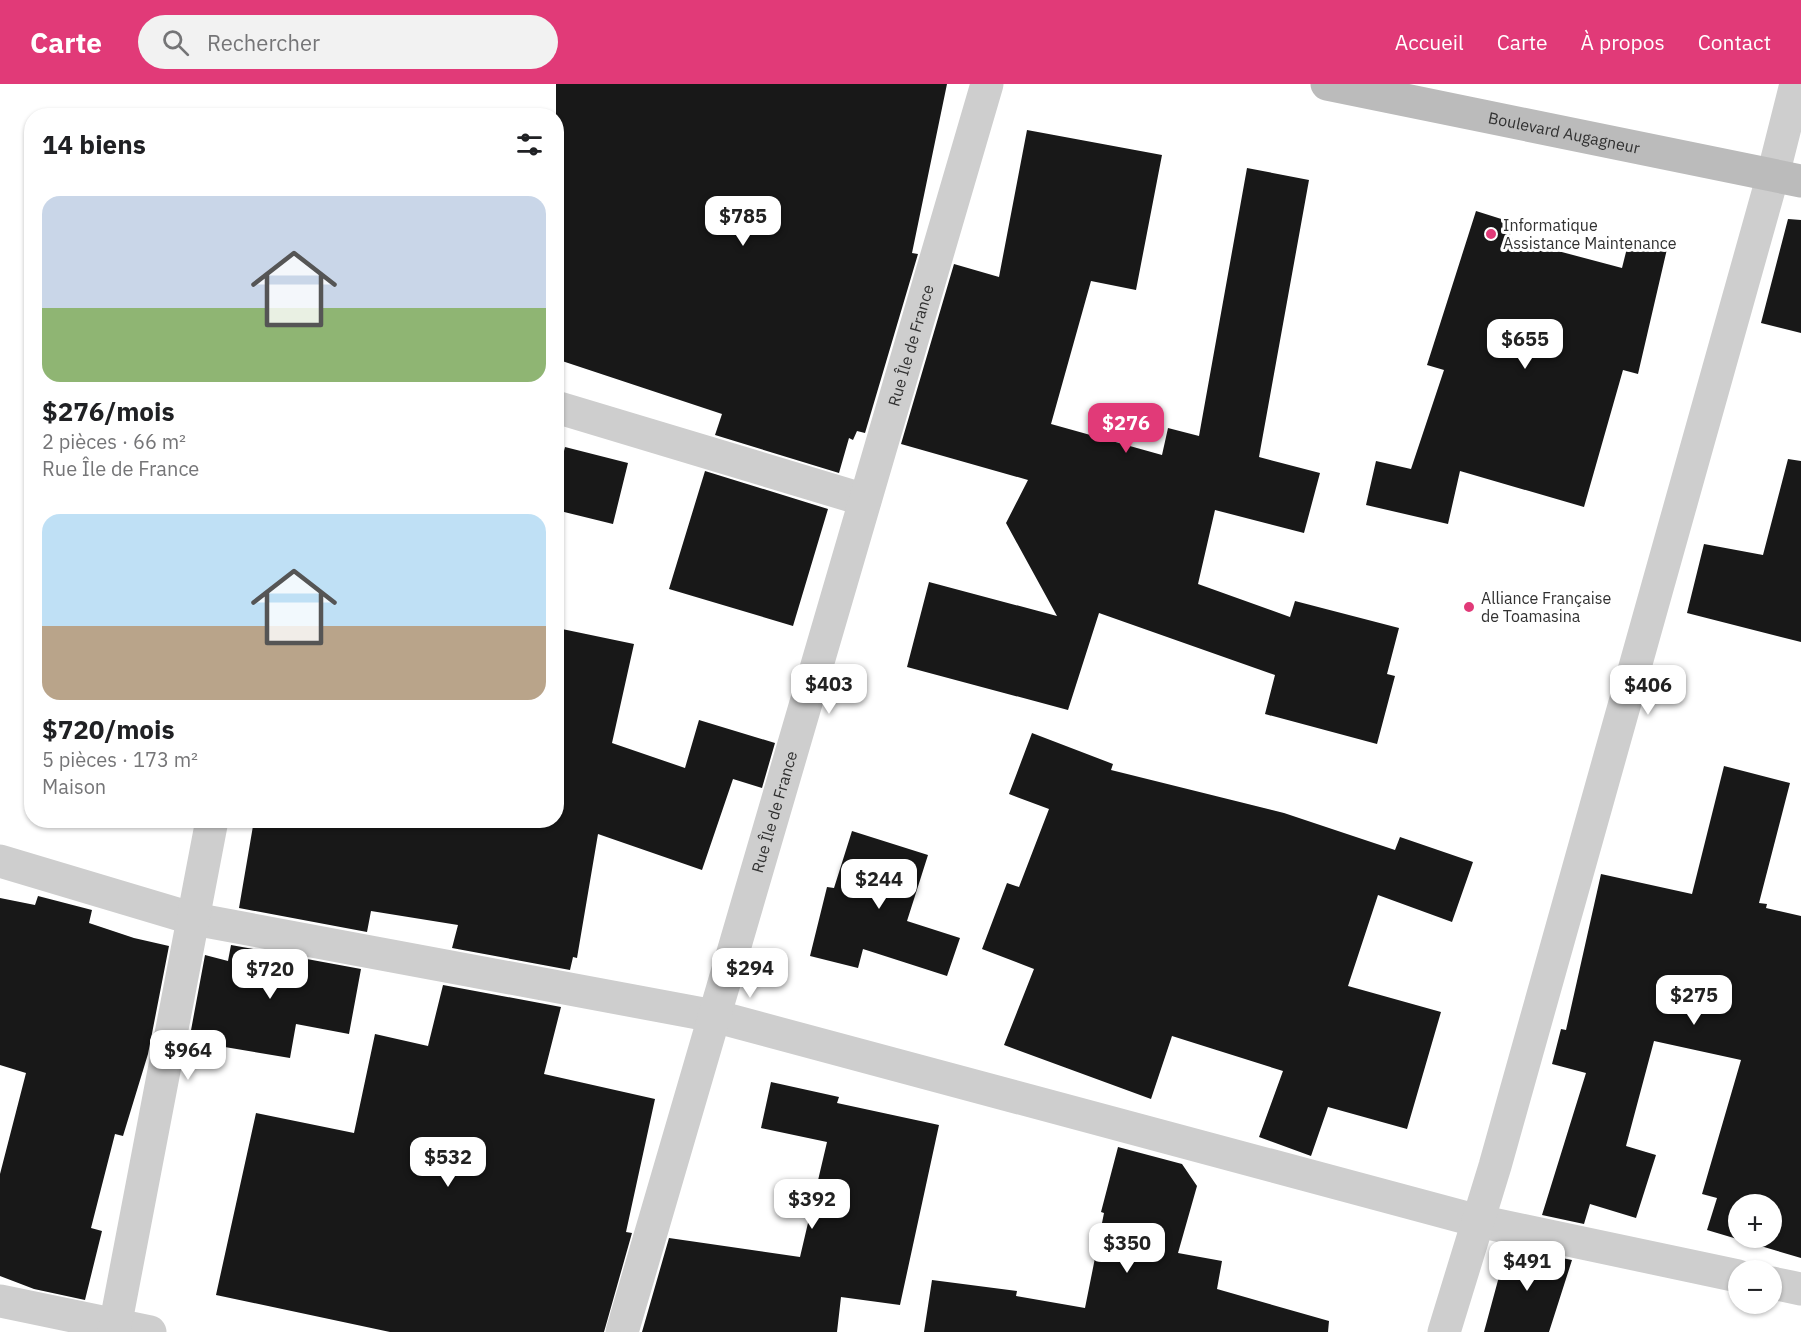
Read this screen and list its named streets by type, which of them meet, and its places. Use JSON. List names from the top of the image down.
{
  "streets": {
    "street": ["Boulevard Augagneur", "Rue Île de France"]
  },
  "places": ["Informatique Assistance Maintenance", "Alliance Française de Toamasina"],
  "page": {
    "header": "Carte",
    "search": "Rechercher",
    "nav": [
      "Accueil",
      "Carte",
      "À propos",
      "Contact"
    ],
    "heading": "14 biens",
    "list": [
      {
        "name": "$276/mois",
        "note": "2 pièces · 66 m² · Rue Île de France"
      },
      {
        "name": "$720/mois",
        "note": "5 pièces · 173 m² · Maison"
      }
    ],
    "price": [
      "$785",
      "$655",
      "$276",
      "$403",
      "$406",
      "$244",
      "$294",
      "$720",
      "$275",
      "$964",
      "$532",
      "$392",
      "$350",
      "$491"
    ],
    "map_buttons": ["+", "−"]
  }
}
